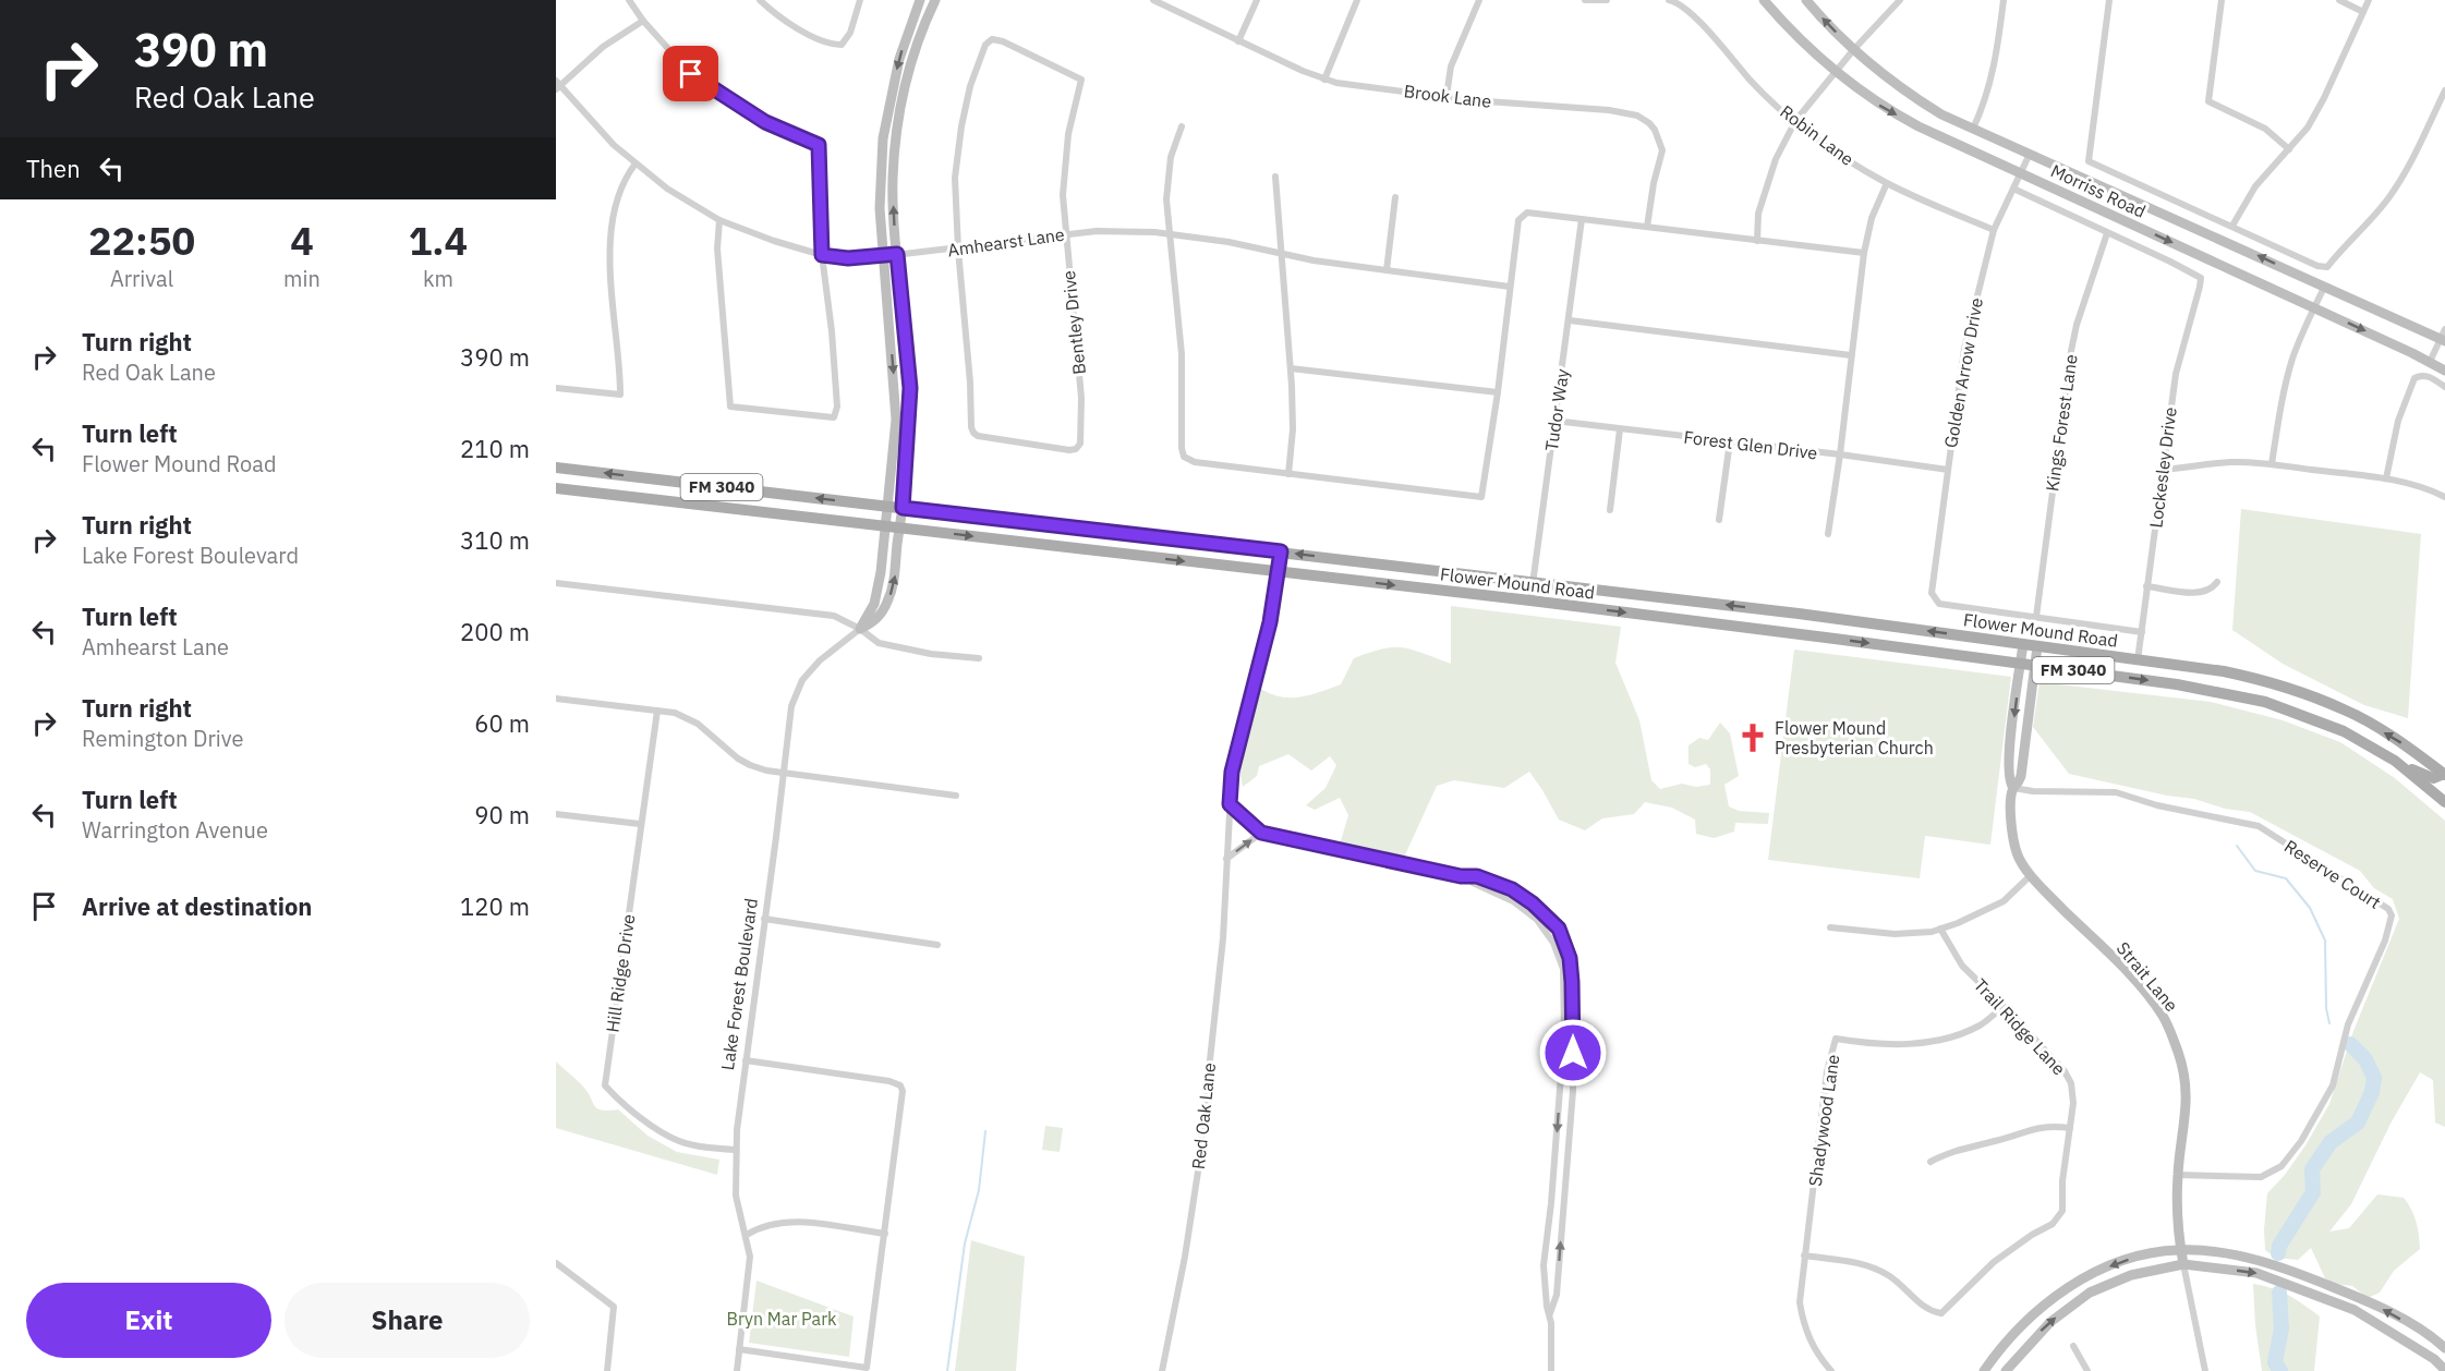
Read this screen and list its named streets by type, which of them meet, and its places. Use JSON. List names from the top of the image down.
{
  "streets": {
    "main road": ["FM 3040", "Flower Mound Road"],
    "street": [
      "Brook Lane",
      "Robin Lane",
      "Morriss Road",
      "Amhearst Lane",
      "Bentley Drive",
      "Golden Arrow Drive",
      "Tudor Way",
      "Kings Forest Lane",
      "Forest Glen Drive",
      "Lockesley Drive",
      "Reserve Court",
      "Hill Ridge Drive",
      "Strait Lane",
      "Lake Forest Boulevard",
      "Trail Ridge Lane",
      "Red Oak Lane",
      "Shadywood Lane"
    ]
  },
  "crossings": [
    ["Robin Lane", "Golden Arrow Drive"],
    ["Morriss Road", "Golden Arrow Drive"],
    ["Amhearst Lane", "Bentley Drive"],
    ["Amhearst Lane", "Lake Forest Boulevard"],
    ["Golden Arrow Drive", "Kings Forest Lane"],
    ["Golden Arrow Drive", "Forest Glen Drive"],
    ["Tudor Way", "Forest Glen Drive"],
    ["Tudor Way", "Flower Mound Road"],
    ["Kings Forest Lane", "Lockesley Drive"],
    ["Lockesley Drive", "Flower Mound Road"],
    ["Flower Mound Road", "Strait Lane"],
    ["Flower Mound Road", "Lake Forest Boulevard"],
    ["Flower Mound Road", "Red Oak Lane"],
    ["Reserve Court", "Strait Lane"],
    ["Hill Ridge Drive", "Lake Forest Boulevard"],
    ["Trail Ridge Lane", "Shadywood Lane"]
  ],
  "parks": ["Bryn Mar Park"],
  "places": {
    "church": ["Flower Mound Presbyterian Church"]
  },
  "page": {
    "turn": ["390 m", "Red Oak Lane"],
    "then": "Then",
    "eta": [
      "22:50",
      "Arrival",
      "4",
      "min",
      "1.4",
      "km"
    ],
    "list": [
      {
        "name": "Turn right",
        "note": "Red Oak Lane",
        "value": "390 m"
      },
      {
        "name": "Turn left",
        "note": "Flower Mound Road",
        "value": "210 m"
      },
      {
        "name": "Turn right",
        "note": "Lake Forest Boulevard",
        "value": "310 m"
      },
      {
        "name": "Turn left",
        "note": "Amhearst Lane",
        "value": "200 m"
      },
      {
        "name": "Turn right",
        "note": "Remington Drive",
        "value": "60 m"
      },
      {
        "name": "Turn left",
        "note": "Warrington Avenue",
        "value": "90 m"
      },
      {
        "name": "Arrive at destination",
        "value": "120 m"
      }
    ],
    "buttons": ["Exit", "Share"]
  }
}
